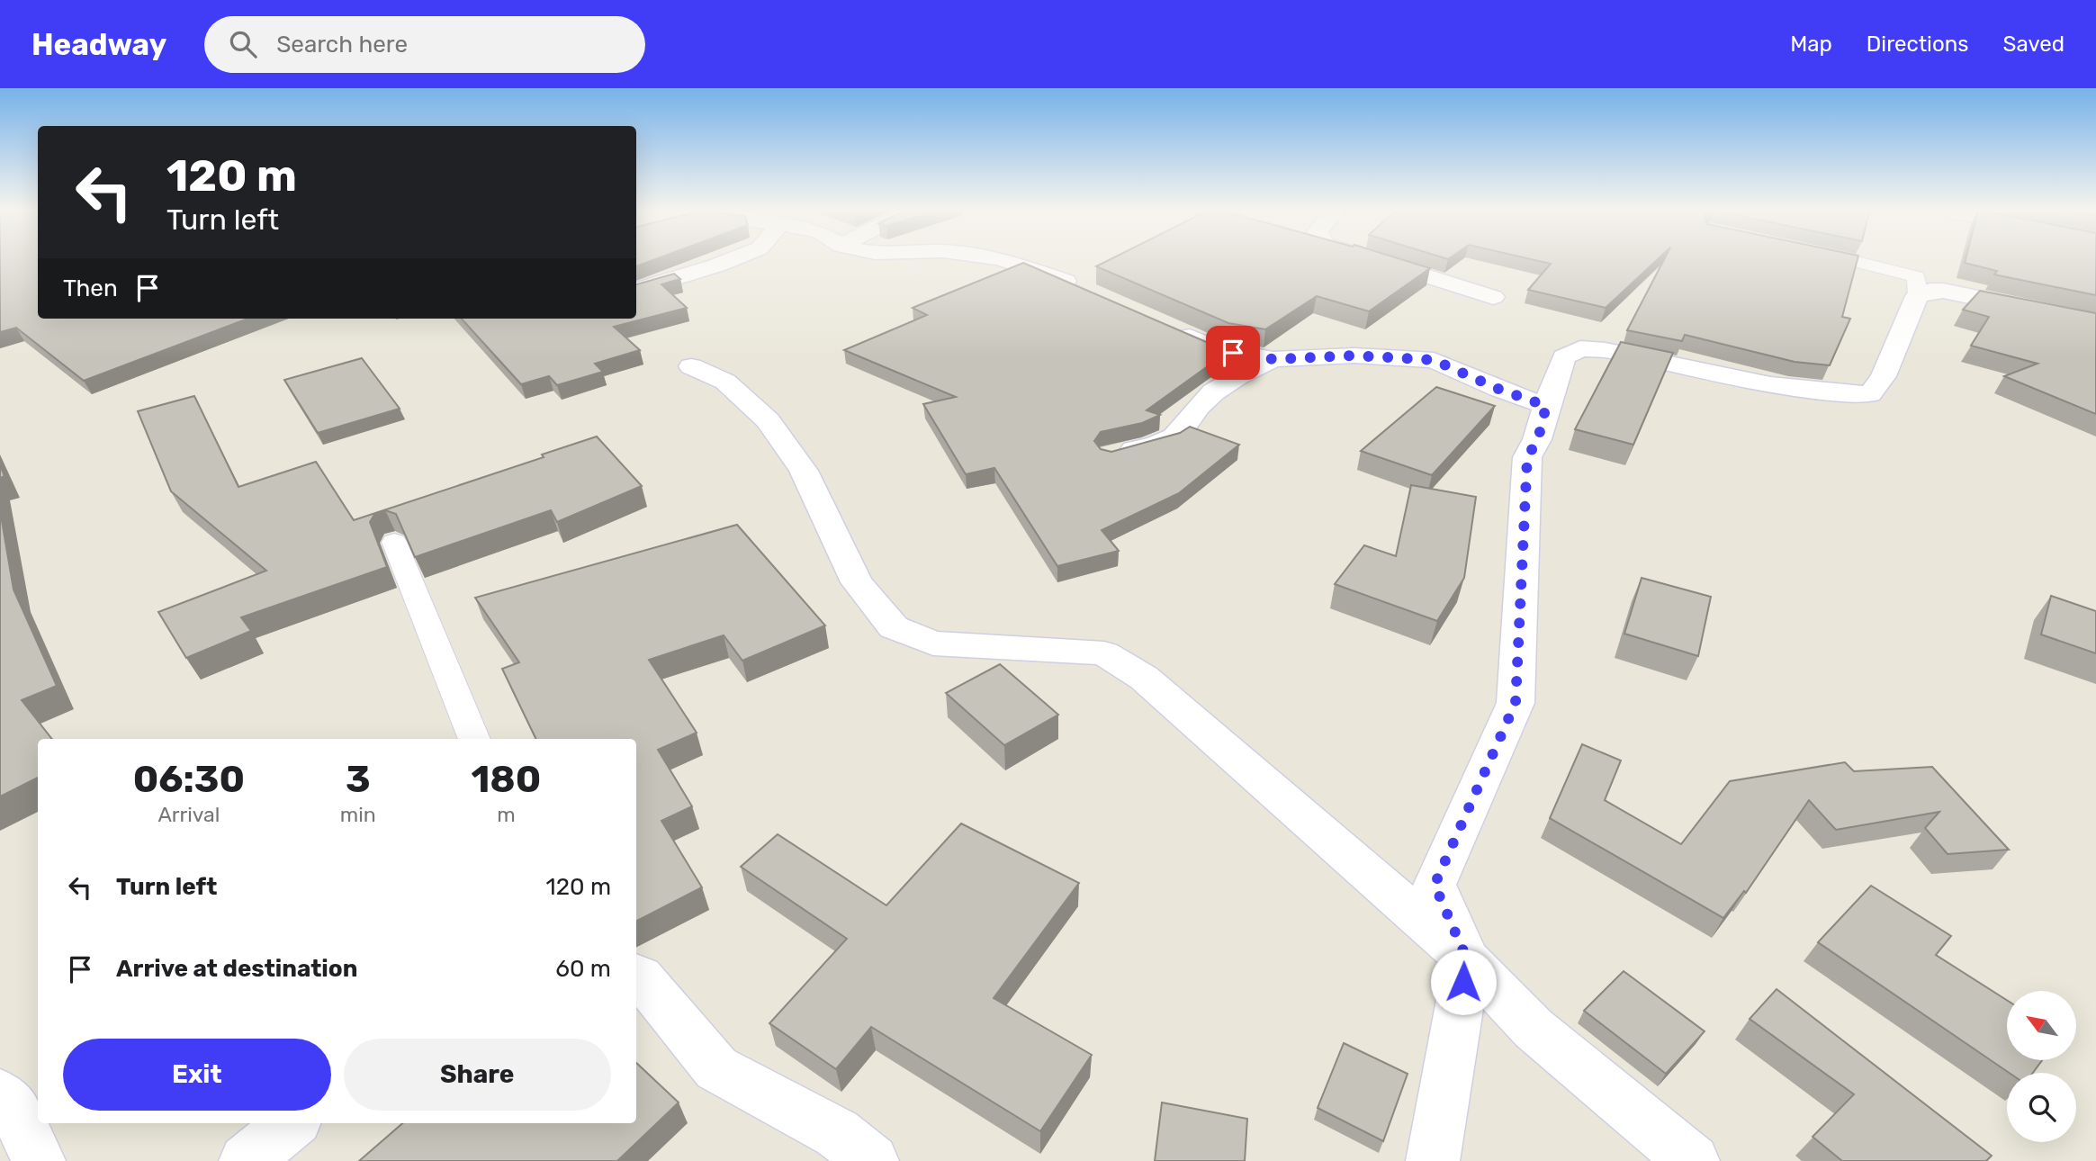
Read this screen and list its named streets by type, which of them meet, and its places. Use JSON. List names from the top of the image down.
{
  "north": "top left",
  "page": {
    "header": "Headway",
    "search": "Search here",
    "nav": ["Map", "Directions", "Saved"],
    "turn": ["120 m", "Turn left"],
    "then": "Then",
    "eta": [
      "06:30",
      "Arrival",
      "3",
      "min",
      "180",
      "m"
    ],
    "list": [
      {
        "name": "Turn left",
        "value": "120 m"
      },
      {
        "name": "Arrive at destination",
        "value": "60 m"
      }
    ],
    "buttons": ["Exit", "Share"]
  }
}
